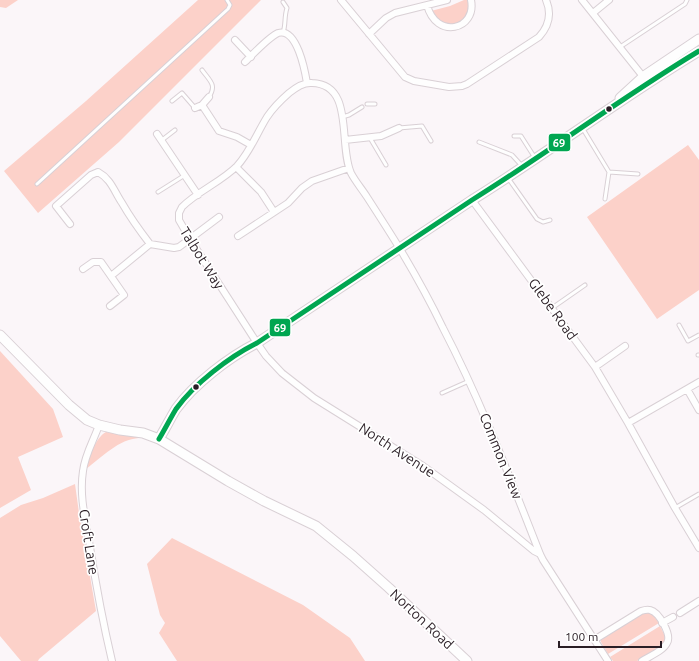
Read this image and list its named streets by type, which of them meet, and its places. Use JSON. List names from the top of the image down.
{
  "streets": {
    "street": [
      "Talbot Way",
      "Glebe Road",
      "North Avenue",
      "Common View",
      "Croft Lane",
      "Norton Road"
    ]
  },
  "crossings": [
    ["Talbot Way", "North Avenue"],
    ["North Avenue", "Common View"],
    ["Croft Lane", "Norton Road"]
  ],
  "lines": ["transit line 69"],
  "scale_bar": "100 m"
}
